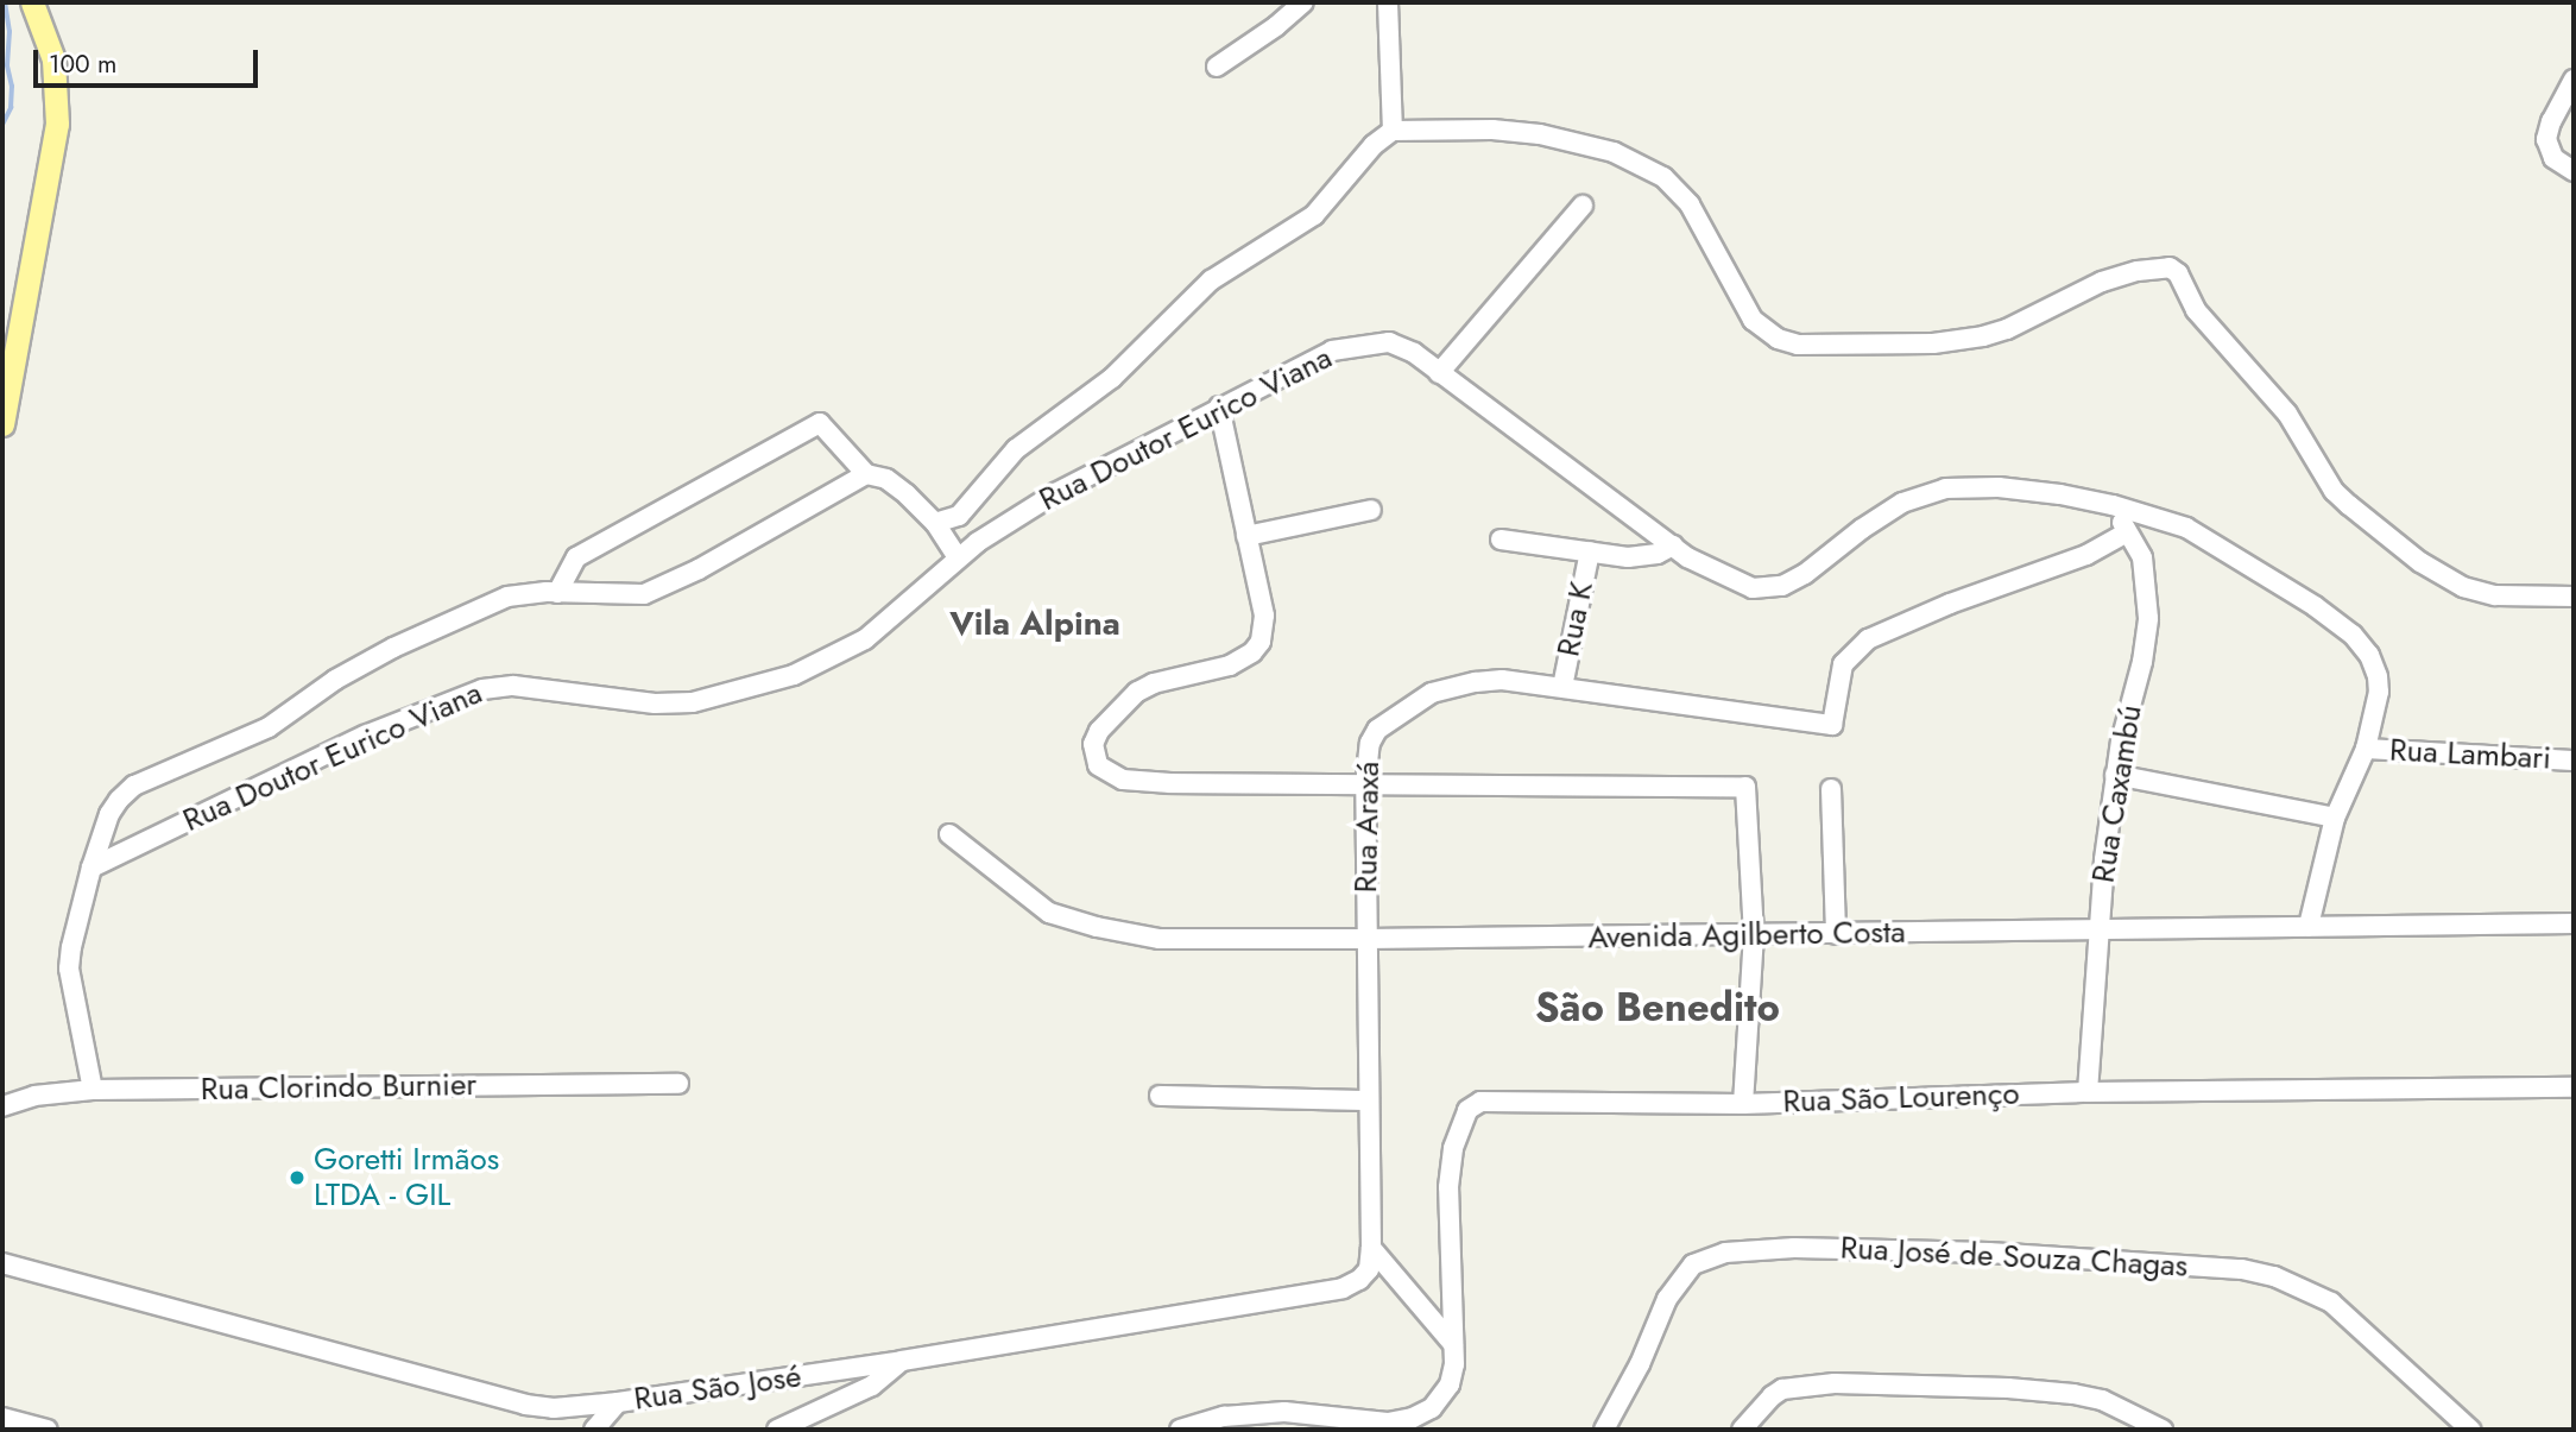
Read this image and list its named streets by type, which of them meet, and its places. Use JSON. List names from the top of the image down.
{
  "streets": {
    "street": [
      "Rua Doutor Eurico Viana",
      "Rua K",
      "Rua Lambari",
      "Rua Caxambú",
      "Rua Araxá",
      "Avenida Agilberto Costa",
      "Rua Clorindo Burnier",
      "Rua São Lourenço",
      "Rua José de Souza Chagas",
      "Rua São José"
    ]
  },
  "crossings": [
    ["Rua Doutor Eurico Viana", "Rua Lambari"],
    ["Rua Doutor Eurico Viana", "Rua Caxambú"],
    ["Rua Doutor Eurico Viana", "Avenida Agilberto Costa"],
    ["Rua K", "Rua Araxá"],
    ["Rua Caxambú", "Rua Araxá"],
    ["Rua Caxambú", "Avenida Agilberto Costa"],
    ["Rua Caxambú", "Rua São Lourenço"],
    ["Rua Araxá", "Avenida Agilberto Costa"],
    ["Rua Araxá", "Rua São José"]
  ],
  "districts": ["Vila Alpina", "São Benedito"],
  "places": ["Goretti Irmãos LTDA - GIL"],
  "scale_bar": "100 m"
}
